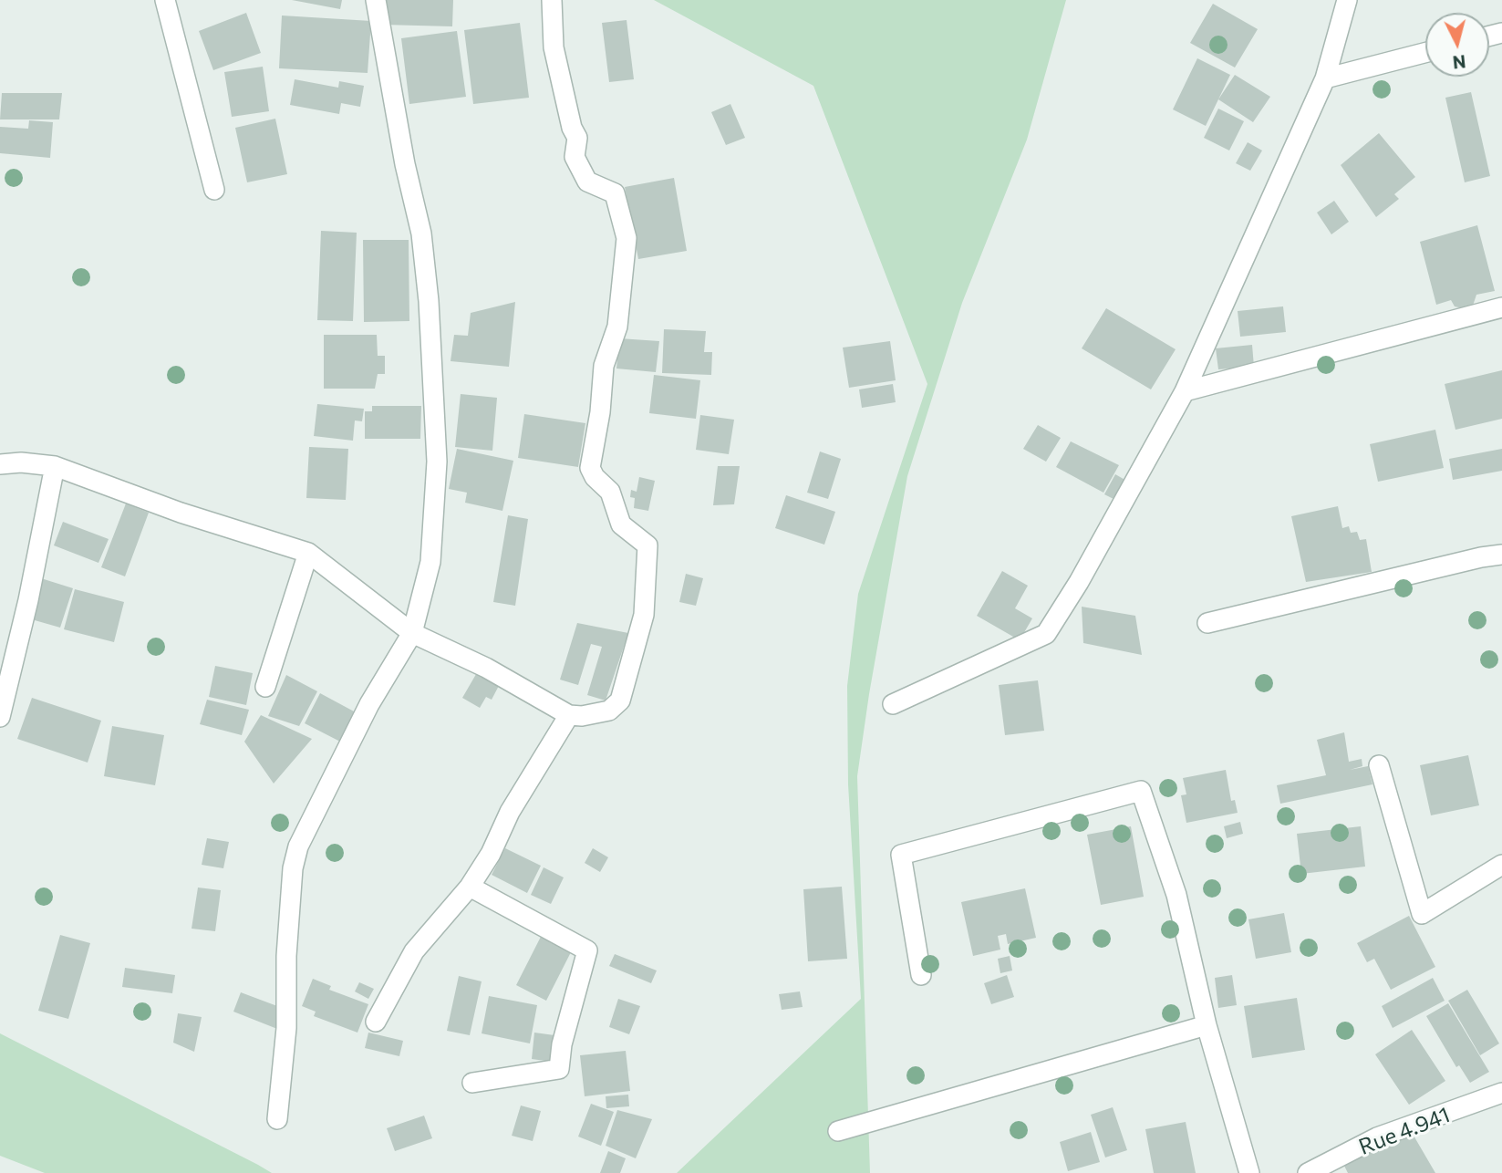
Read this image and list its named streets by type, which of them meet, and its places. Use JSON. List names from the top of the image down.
{
  "streets": {
    "street": ["Rue 4.941"]
  },
  "north": "bottom"
}
